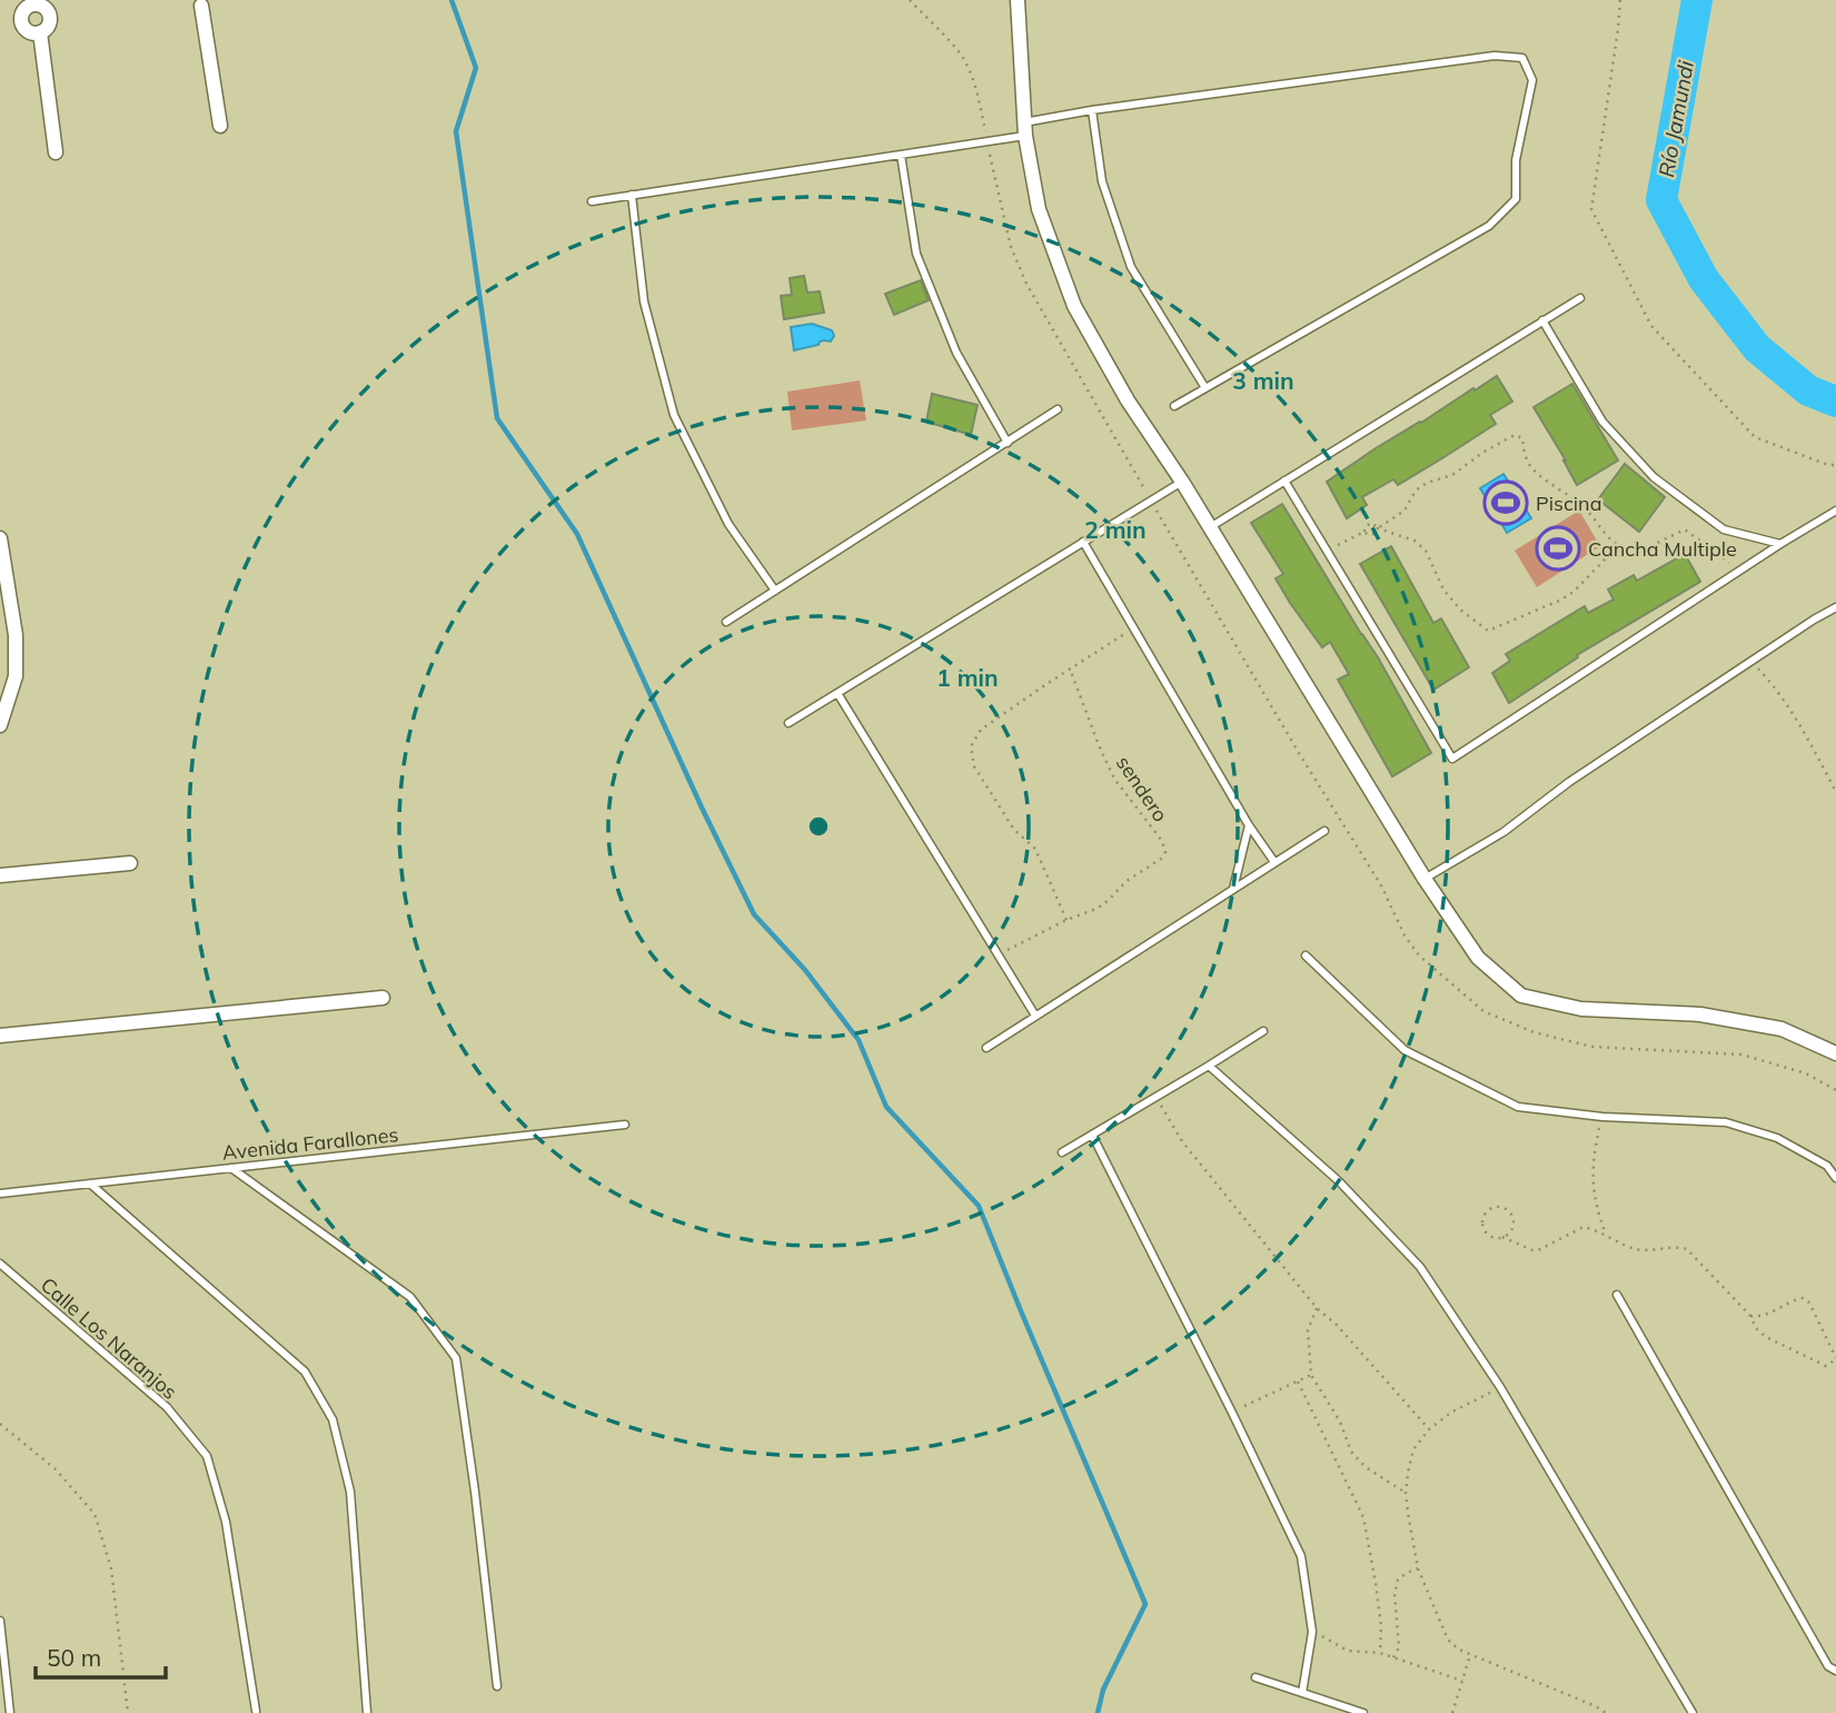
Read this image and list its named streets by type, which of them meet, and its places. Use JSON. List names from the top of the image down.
{
  "streets": {
    "lane": ["Avenida Farallones", "Calle Los Naranjos"],
    "path": ["sendero"]
  },
  "water": ["Río Jamundi"],
  "places": {
    "sports": ["Piscina", "Cancha Multiple"]
  },
  "scale_bar": "50 m",
  "rings": ["3 min", "2 min", "1 min"]
}
